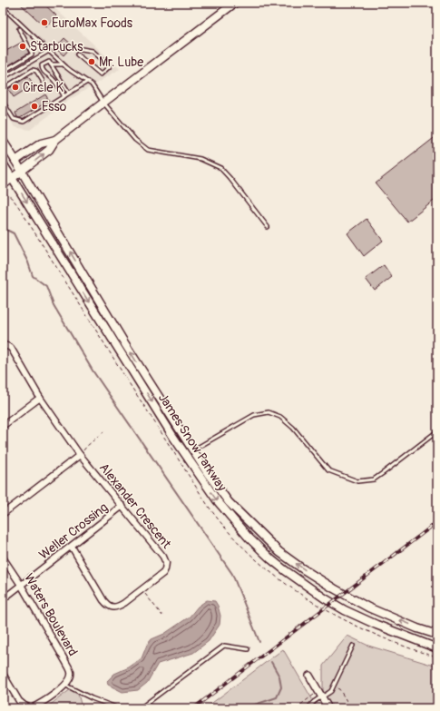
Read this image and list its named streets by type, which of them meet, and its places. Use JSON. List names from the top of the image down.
{
  "streets": {
    "main road": ["James Snow Parkway"],
    "street": ["Alexander Crescent", "Weller Crossing", "Waters Boulevard"]
  },
  "crossings": [
    ["Alexander Crescent", "Weller Crossing"],
    ["Weller Crossing", "Waters Boulevard"]
  ],
  "places": [
    "EuroMax Foods",
    "Starbucks",
    "Mr. Lube",
    "Circle K",
    "Esso"
  ]
}
